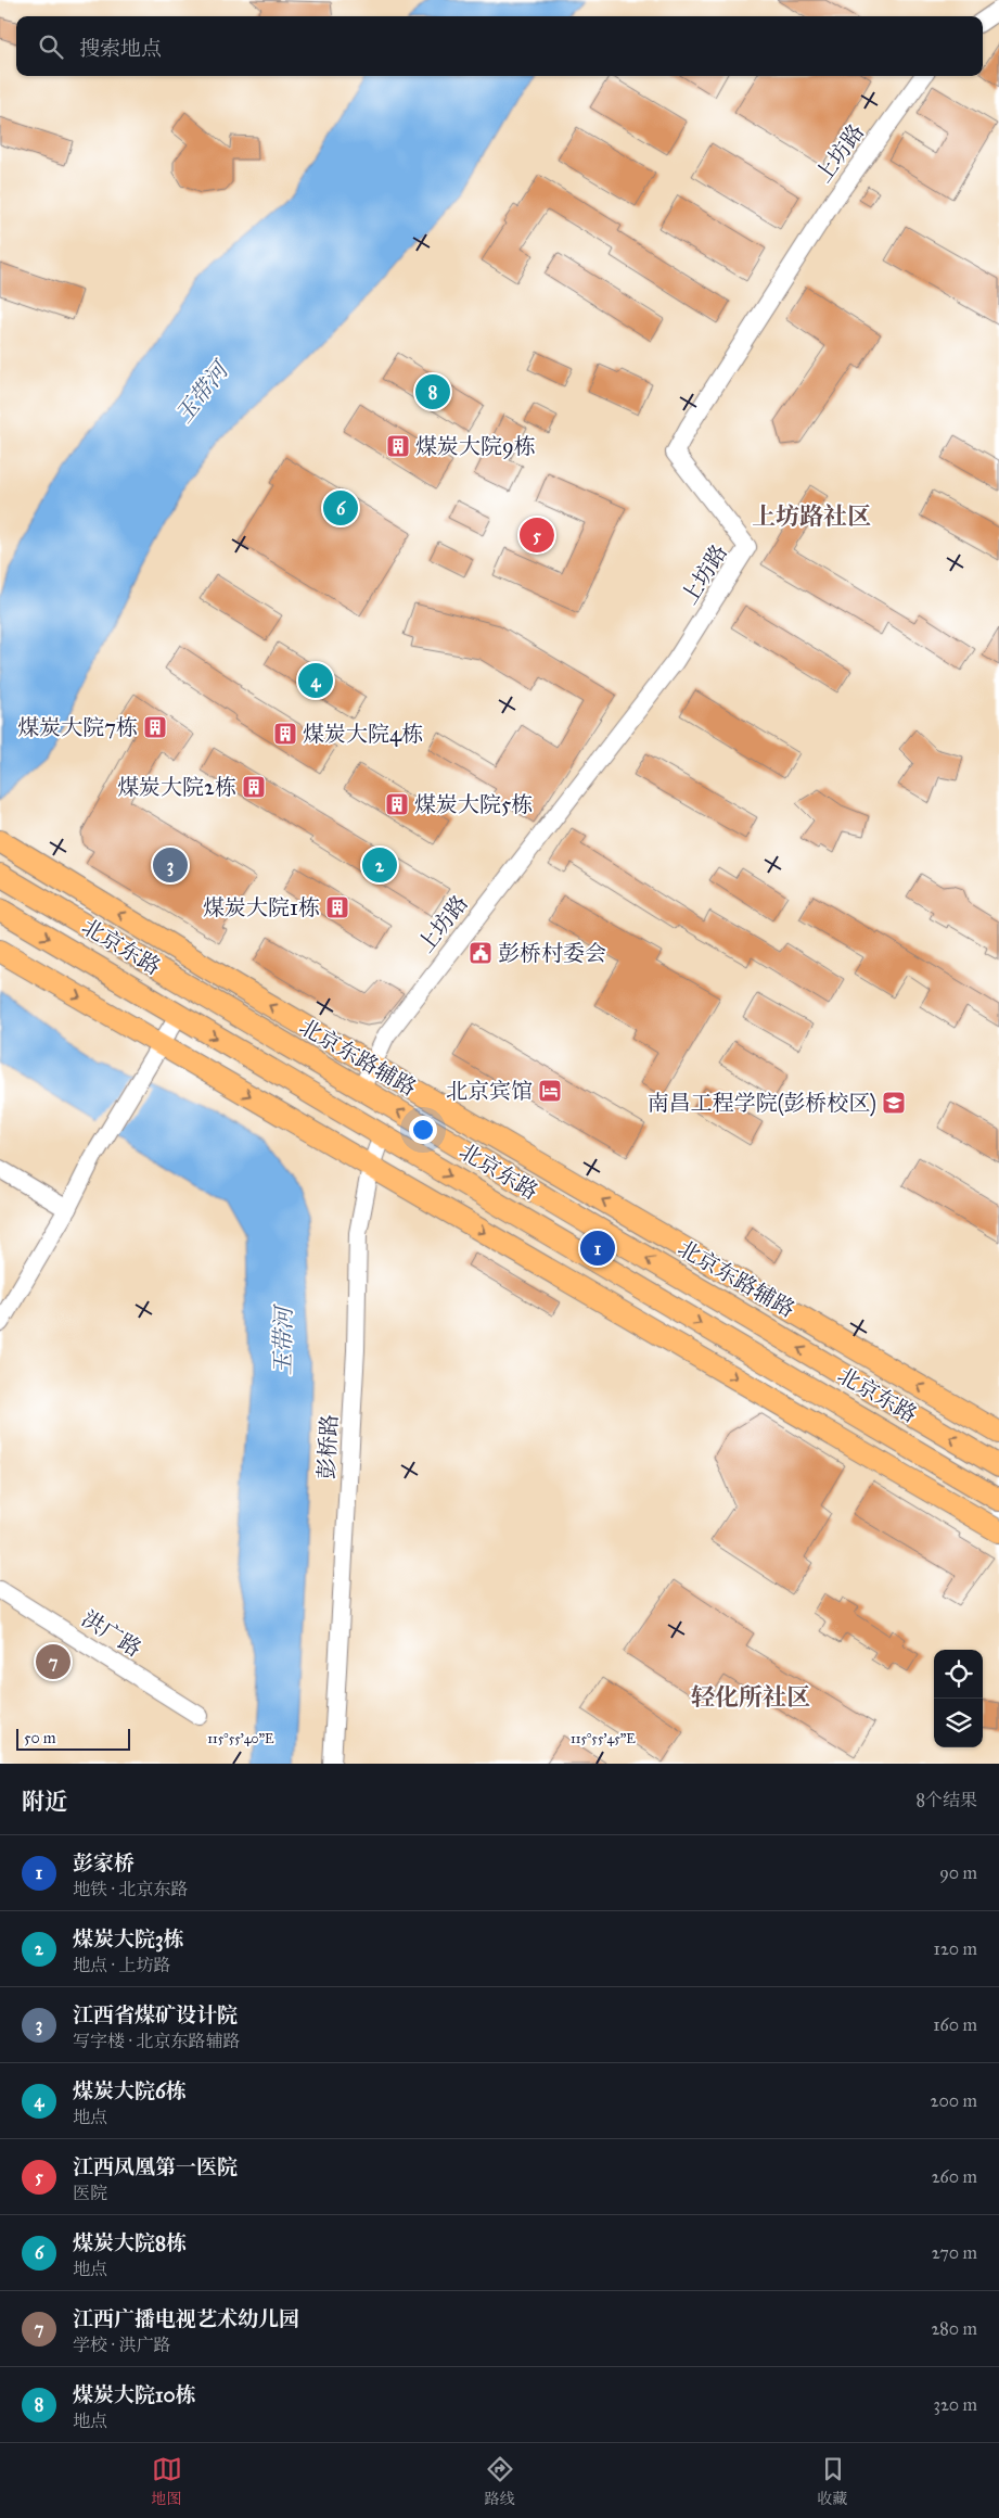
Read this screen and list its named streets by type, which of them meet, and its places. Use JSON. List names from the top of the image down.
{
  "streets": {
    "main road": ["北京东路", "北京东路辅路"],
    "street": ["上坊路", "彭桥路", "洪广路"]
  },
  "crossings": [
    ["上坊路", "北京东路"],
    ["上坊路", "北京东路辅路"],
    ["北京东路", "彭桥路"]
  ],
  "districts": ["上坊路社区", "轻化所社区"],
  "water": ["玉带河"],
  "places": {
    "building": [
      "煤炭大院9栋",
      "煤炭大院7栋",
      "煤炭大院4栋",
      "煤炭大院2栋",
      "煤炭大院5栋",
      "煤炭大院1栋"
    ],
    "public building": ["彭桥村委会"],
    "hotel": ["北京宾馆"],
    "school or university": ["南昌工程学院(彭桥校区)"]
  },
  "scale_bar": "50 m",
  "page": {
    "search": "搜索地点",
    "pins": [
      "8",
      "6",
      "5",
      "4",
      "2",
      "3",
      "1",
      "7"
    ],
    "scale": "50 m",
    "heading": ["附近", "8个结果"],
    "list": [
      {
        "mark": "1",
        "name": "彭家桥",
        "note": "地铁 · 北京东路",
        "value": "90 m"
      },
      {
        "mark": "2",
        "name": "煤炭大院3栋",
        "note": "地点 · 上坊路",
        "value": "120 m"
      },
      {
        "mark": "3",
        "name": "江西省煤矿设计院",
        "note": "写字楼 · 北京东路辅路",
        "value": "160 m"
      },
      {
        "mark": "4",
        "name": "煤炭大院6栋",
        "note": "地点",
        "value": "200 m"
      },
      {
        "mark": "5",
        "name": "江西凤凰第一医院",
        "note": "医院",
        "value": "260 m"
      },
      {
        "mark": "6",
        "name": "煤炭大院8栋",
        "note": "地点",
        "value": "270 m"
      },
      {
        "mark": "7",
        "name": "江西广播电视艺术幼儿园",
        "note": "学校 · 洪广路",
        "value": "280 m"
      },
      {
        "mark": "8",
        "name": "煤炭大院10栋",
        "note": "地点",
        "value": "320 m"
      }
    ],
    "nav": ["地图", "路线", "收藏"]
  },
  "coordinates": ["115°55'40\"E", "115°55'45\"E"]
}
